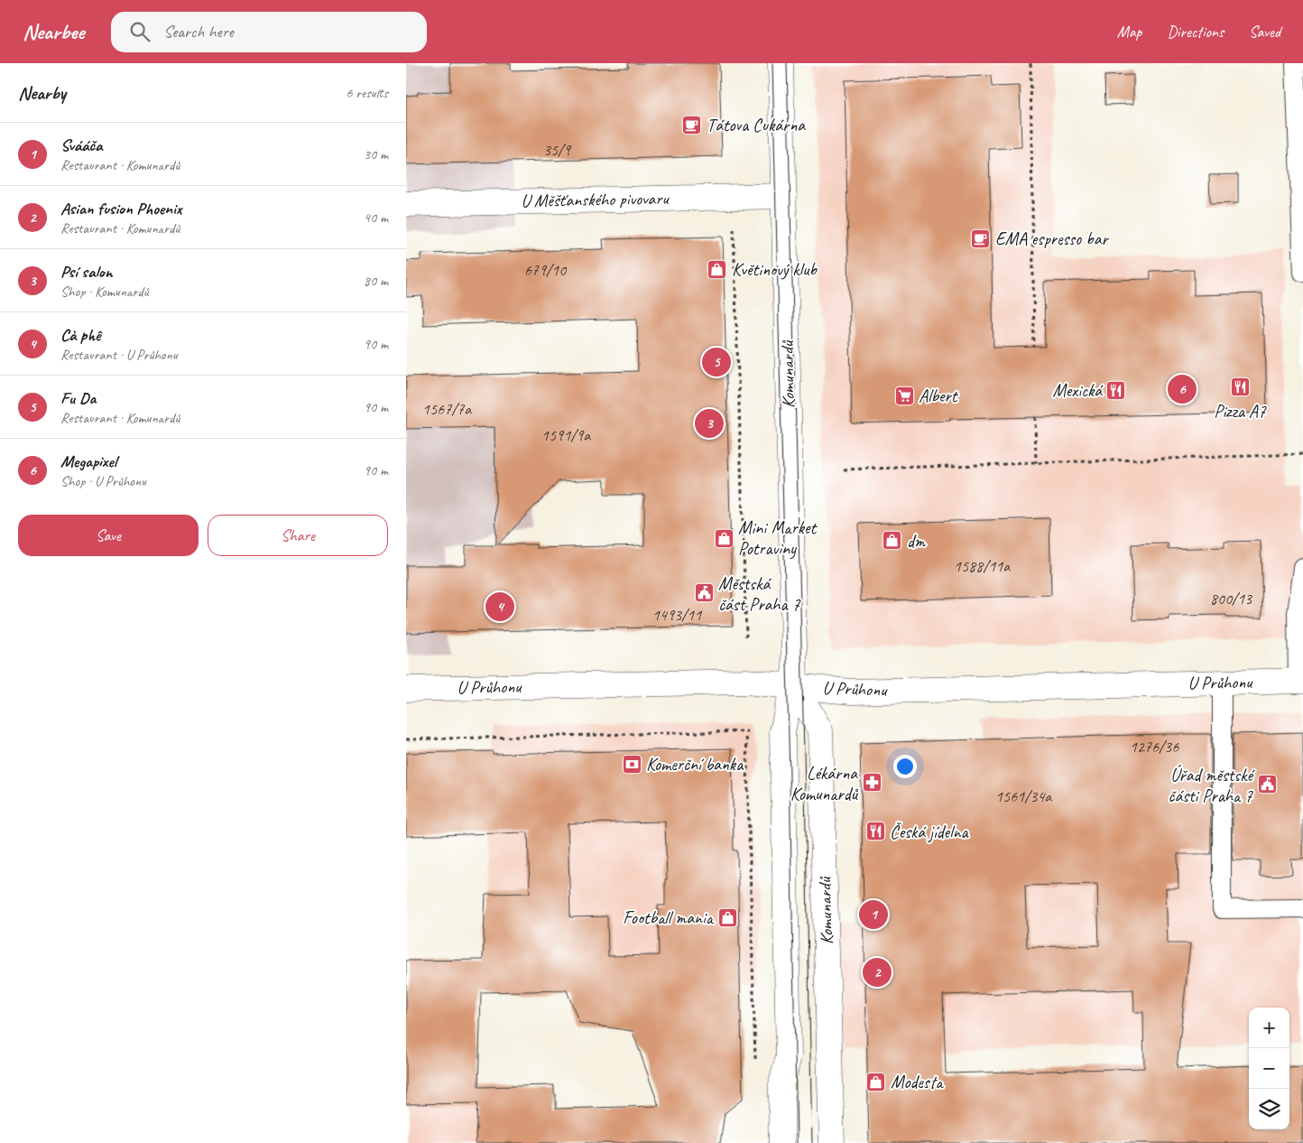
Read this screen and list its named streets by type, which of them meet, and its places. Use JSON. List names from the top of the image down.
{
  "streets": {
    "street": ["U Měšťanského pivovaru", "Komunardů", "U Průhonu"]
  },
  "crossings": [
    ["U Měšťanského pivovaru", "Komunardů"],
    ["Komunardů", "U Průhonu"]
  ],
  "places": {
    "cafe": ["Tátova Cukárna", "EMA espresso bar"],
    "shop": [
      "Květinový klub",
      "Mini Market Potraviny",
      "dm",
      "Football mania",
      "Modesta"
    ],
    "restaurant": ["Pizza A7", "Mexická", "Česká jídelna"],
    "supermarket": ["Albert"],
    "public building": ["Městská část Praha 7", "Úřad městské části Praha 7"],
    "bank": ["Komerční banka"],
    "pharmacy": ["Lékárna Komunardů"]
  },
  "house_numbers": [
    "35/9",
    "679/10",
    "1567/7a",
    "1591/9a",
    "1588/11a",
    "800/13",
    "1493/11",
    "1276/36",
    "1561/34a"
  ],
  "page": {
    "header": "Nearbee",
    "search": "Search here",
    "nav": ["Map", "Directions", "Saved"],
    "heading": ["Nearby", "6 results"],
    "list": [
      {
        "mark": "1",
        "name": "Svááča",
        "note": "Restaurant · Komunardů",
        "value": "30 m"
      },
      {
        "mark": "2",
        "name": "Asian fusion Phoenix",
        "note": "Restaurant · Komunardů",
        "value": "40 m"
      },
      {
        "mark": "3",
        "name": "Psí salon",
        "note": "Shop · Komunardů",
        "value": "80 m"
      },
      {
        "mark": "4",
        "name": "Cà phê",
        "note": "Restaurant · U Průhonu",
        "value": "90 m"
      },
      {
        "mark": "5",
        "name": "Fu Da",
        "note": "Restaurant · Komunardů",
        "value": "90 m"
      },
      {
        "mark": "6",
        "name": "Megapixel",
        "note": "Shop · U Průhonu",
        "value": "90 m"
      }
    ],
    "pins": [
      "5",
      "6",
      "3",
      "4",
      "1",
      "2"
    ],
    "buttons": ["Save", "Share"],
    "map_buttons": ["+", "−"]
  }
}
